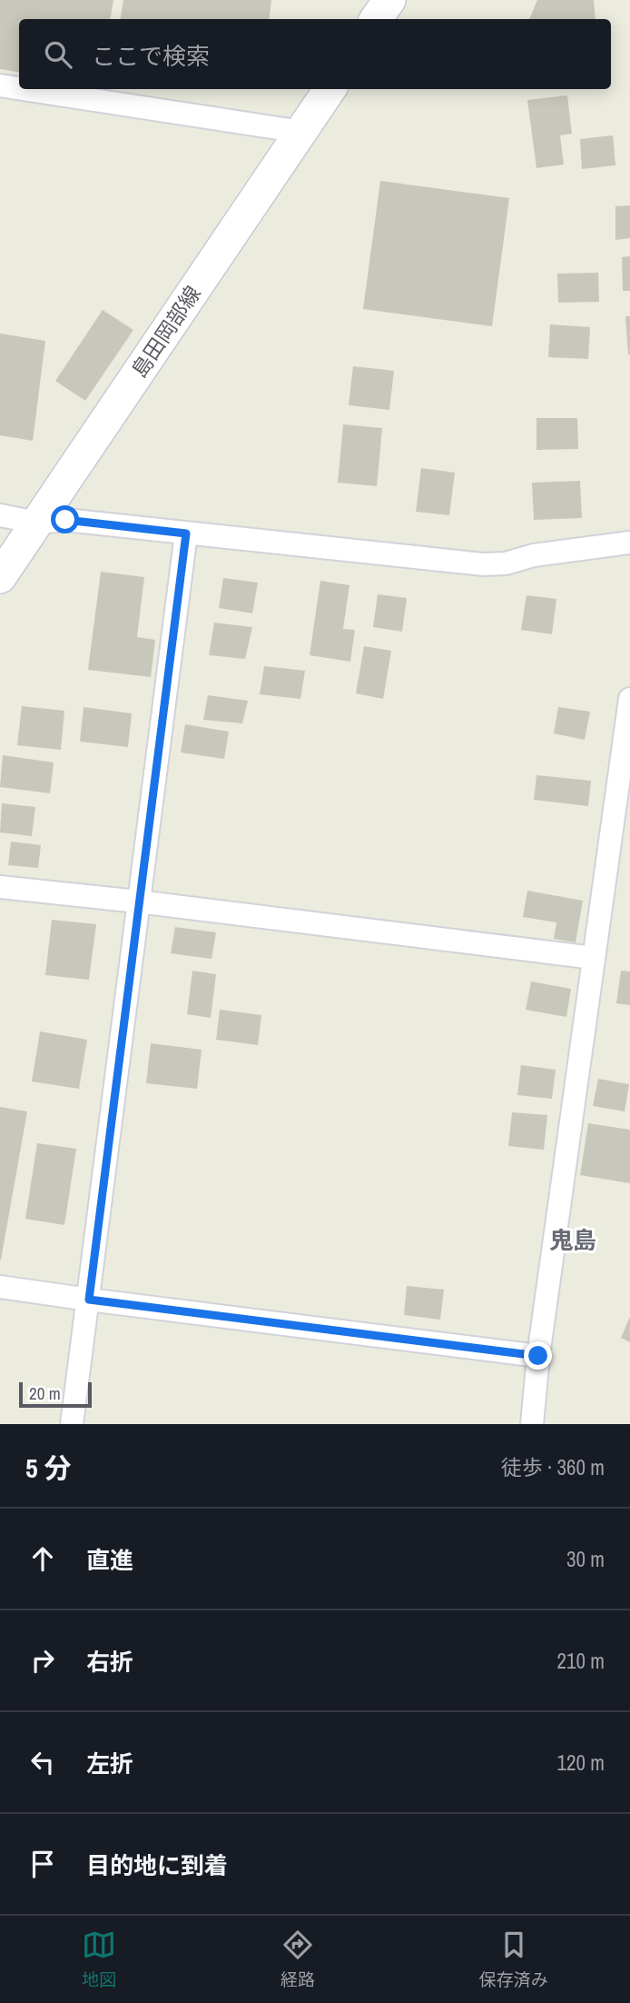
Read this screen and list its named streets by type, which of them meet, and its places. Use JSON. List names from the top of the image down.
{
  "streets": {
    "main road": ["島田岡部線"]
  },
  "districts": ["鬼島"],
  "scale_bar": "20 m",
  "page": {
    "search": "ここで検索",
    "scale": "20 m",
    "heading": ["5 分", "徒歩 · 360 m"],
    "list": [
      ["直進", "30 m"],
      ["右折", "210 m"],
      ["左折", "120 m"],
      "目的地に到着"
    ],
    "nav": ["地図", "経路", "保存済み"]
  }
}
